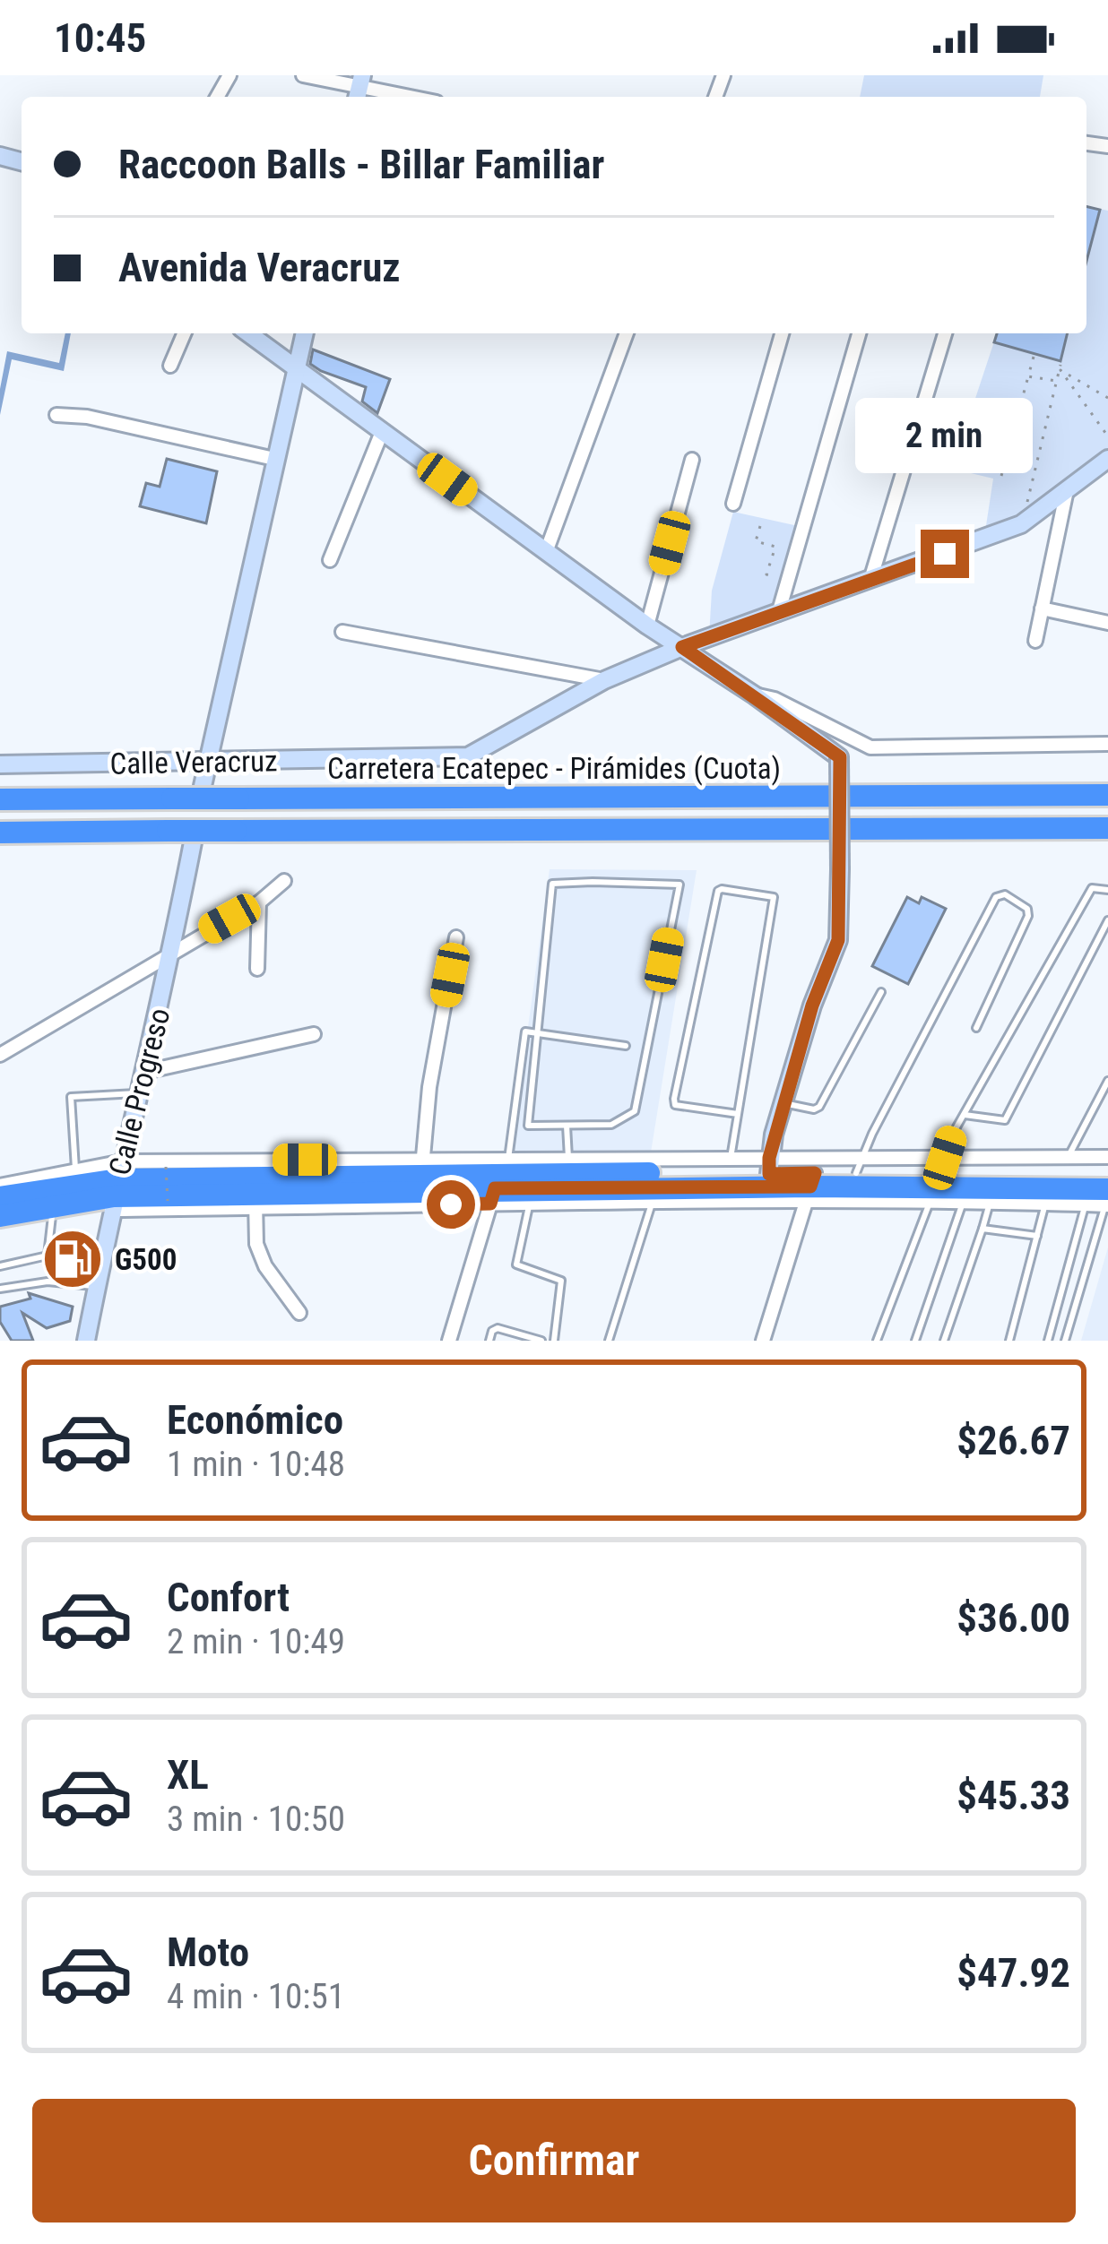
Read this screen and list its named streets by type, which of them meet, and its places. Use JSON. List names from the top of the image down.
{
  "streets": {
    "highway": ["Carretera Ecatepec - Pirámides (Cuota)"],
    "street": ["Calle Veracruz", "Calle Progreso"]
  },
  "places": {
    "fuel station": ["G500"]
  },
  "page": {
    "status": "10:45",
    "banner": ["Raccoon Balls - Billar Familiar", "Avenida Veracruz"],
    "bubble": "2 min",
    "list": [
      {
        "name": "Económico",
        "note": "1 min · 10:48",
        "value": "$26.67"
      },
      {
        "name": "Confort",
        "note": "2 min · 10:49",
        "value": "$36.00"
      },
      {
        "name": "XL",
        "note": "3 min · 10:50",
        "value": "$45.33"
      },
      {
        "name": "Moto",
        "note": "4 min · 10:51",
        "value": "$47.92"
      }
    ],
    "buttons": "Confirmar"
  }
}
